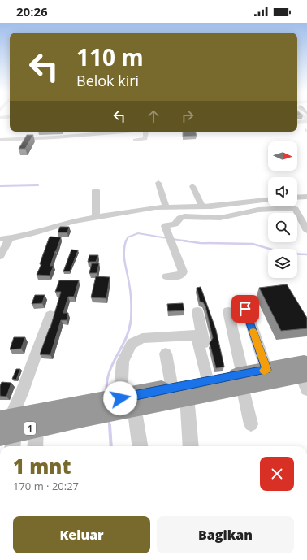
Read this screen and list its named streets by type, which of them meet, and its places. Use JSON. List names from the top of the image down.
{
  "streets": {
    "highway": ["1"]
  },
  "north": "right",
  "page": {
    "status": "20:26",
    "turn": ["110 m", "Belok kiri"],
    "heading": ["1 mnt", "170 m · 20:27"],
    "buttons": ["Keluar", "Bagikan"]
  }
}
